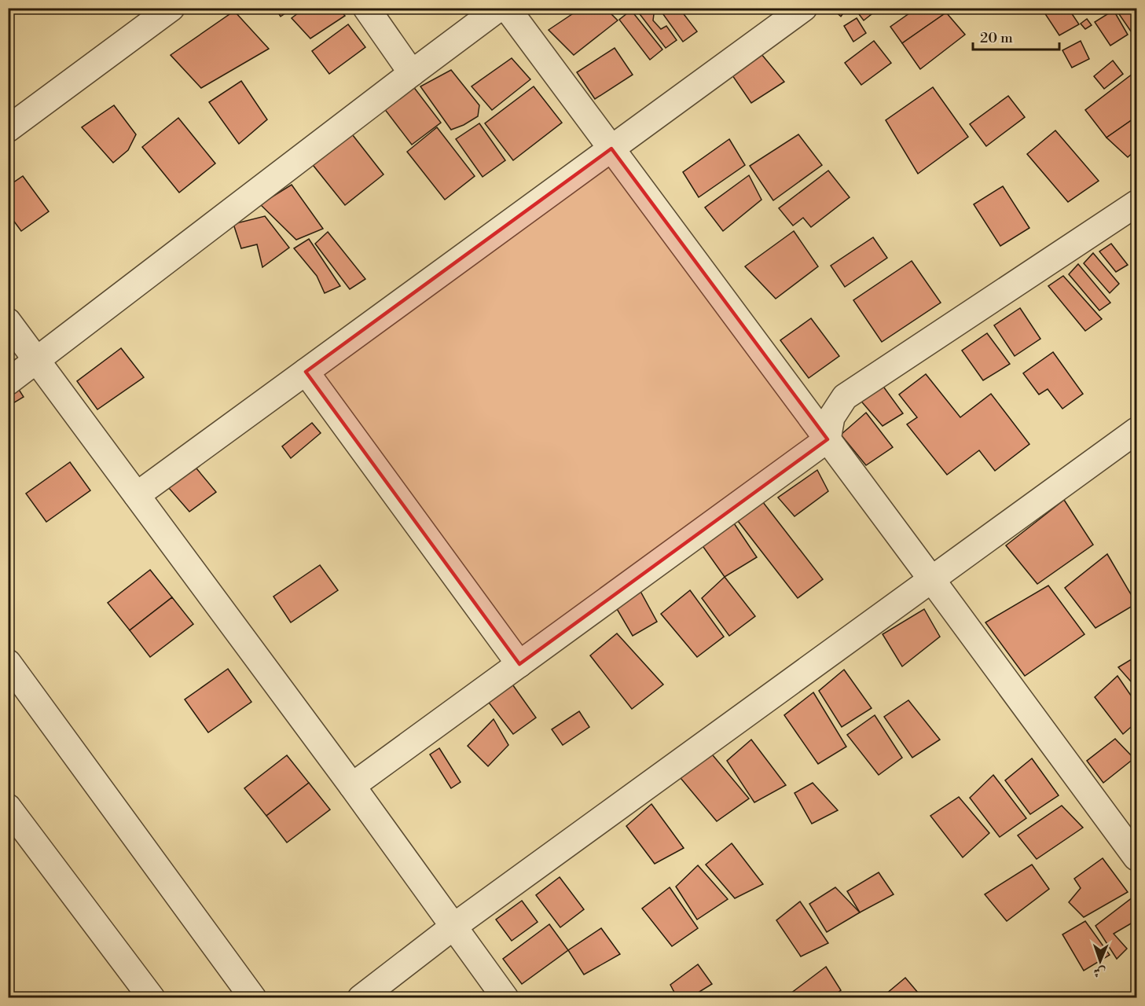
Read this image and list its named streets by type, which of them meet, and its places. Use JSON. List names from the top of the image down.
{
  "scale_bar": "20 m",
  "north": "bottom"
}
